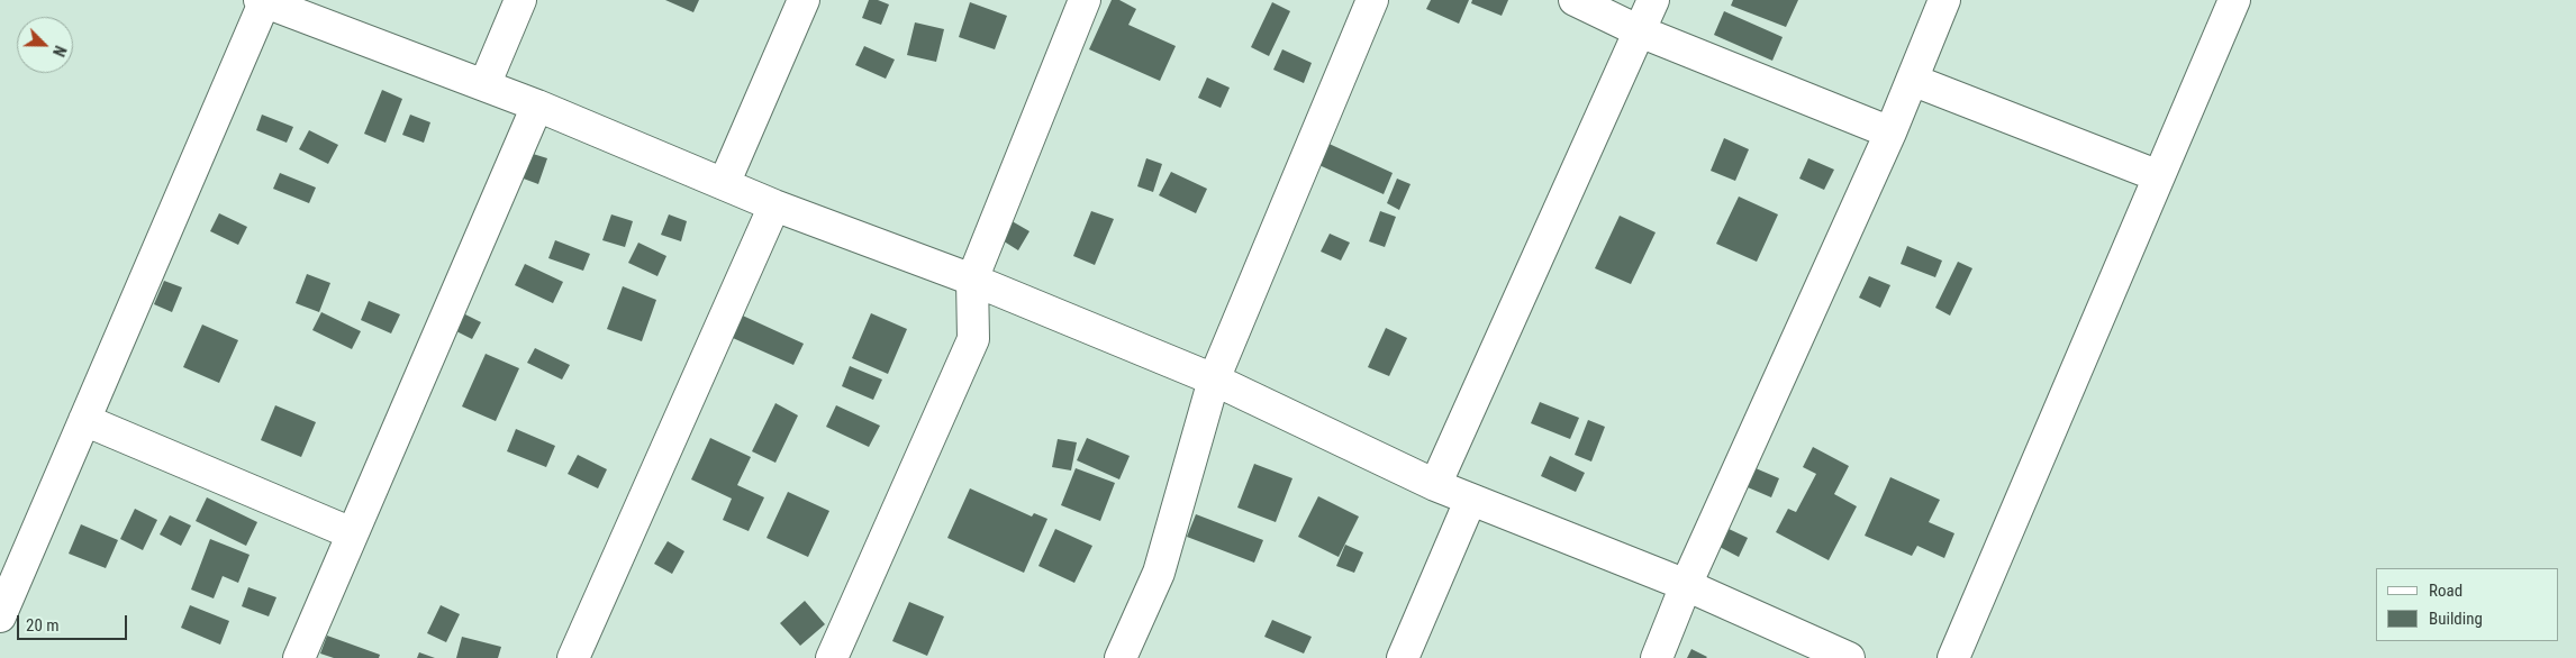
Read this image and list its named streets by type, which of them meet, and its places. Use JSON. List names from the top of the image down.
{
  "legend": ["Road", "Building"],
  "scale_bar": "20 m",
  "north": "bottom right"
}
